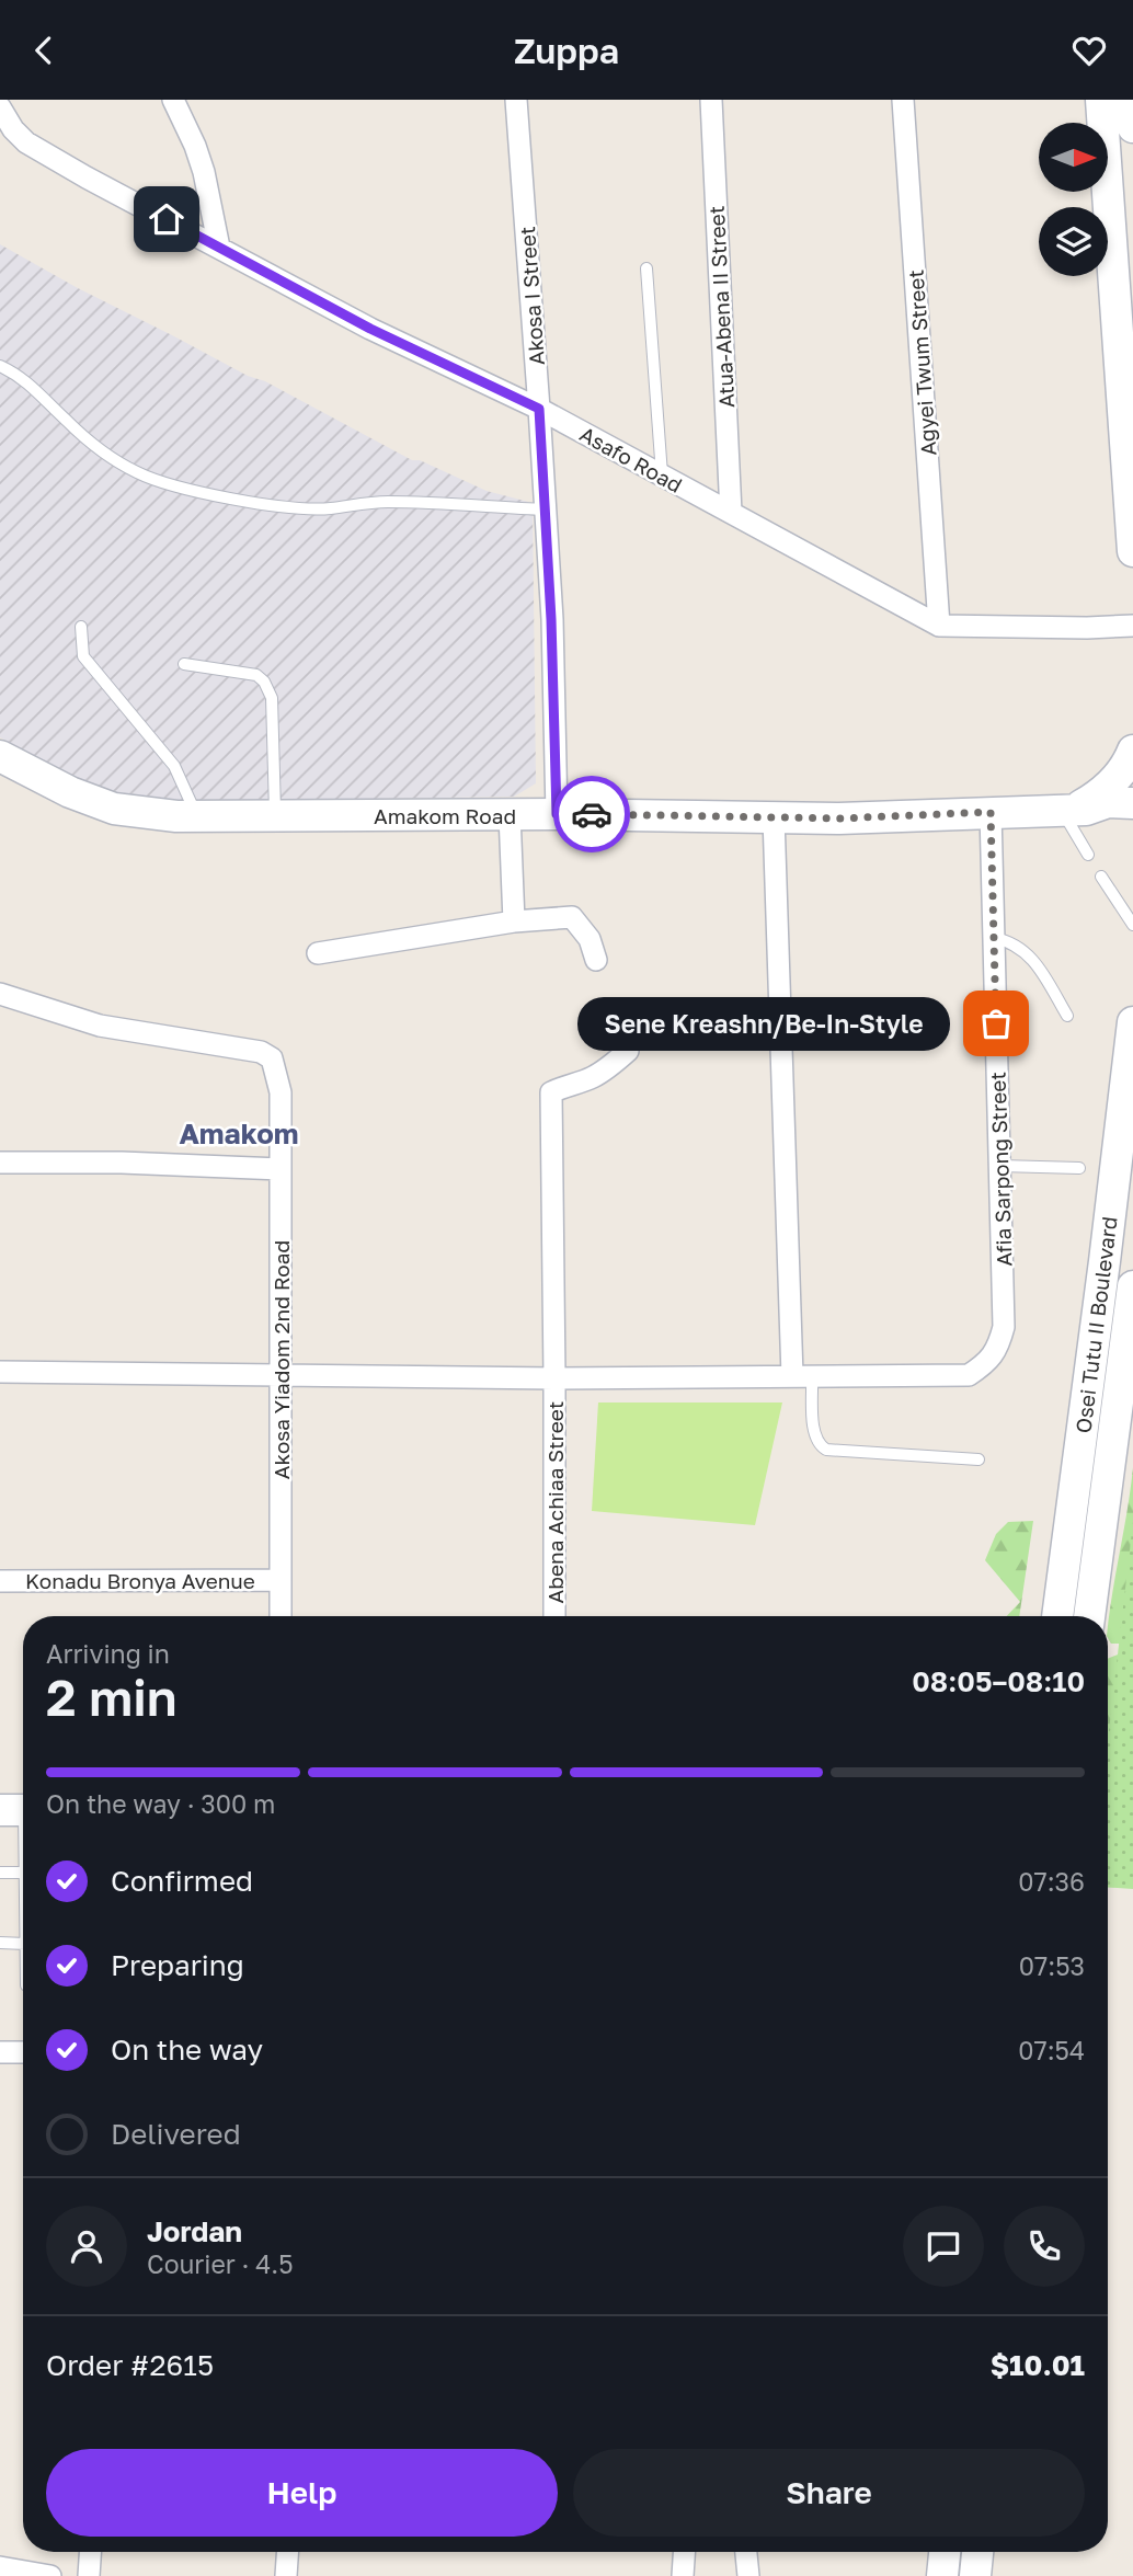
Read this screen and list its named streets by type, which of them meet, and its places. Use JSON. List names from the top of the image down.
{
  "streets": {
    "main road": ["Amakom Road", "Osei Tutu II Boulevard"],
    "street": [
      "Akosa I Street",
      "Atua-Abena II Street",
      "Agyei Twum Street",
      "Asafo Road",
      "Afia Sarpong Street",
      "Akosa Yiadom 2nd Road",
      "Abena Achiaa Street",
      "Konadu Bronya Avenue"
    ]
  },
  "crossings": [
    ["Akosa I Street", "Asafo Road"],
    ["Akosa I Street", "Amakom Road"],
    ["Atua-Abena II Street", "Asafo Road"],
    ["Agyei Twum Street", "Asafo Road"],
    ["Amakom Road", "Afia Sarpong Street"],
    ["Akosa Yiadom 2nd Road", "Konadu Bronya Avenue"]
  ],
  "districts": ["Amakom"],
  "places": ["Sene Kreashn/Be-In-Style"],
  "north": "right",
  "page": {
    "header": "Zuppa",
    "bubble": "Sene Kreashn/Be-In-Style",
    "heading": ["2 min", "Arriving in", "08:05–08:10"],
    "panel": [
      "Jordan",
      "Courier · 4.5",
      "Order #2615",
      "$10.01"
    ],
    "bar": "On the way · 300 m",
    "list": [
      ["Confirmed", "07:36"],
      ["Preparing", "07:53"],
      ["On the way", "07:54"],
      "Delivered"
    ],
    "buttons": ["Help", "Share"]
  }
}
